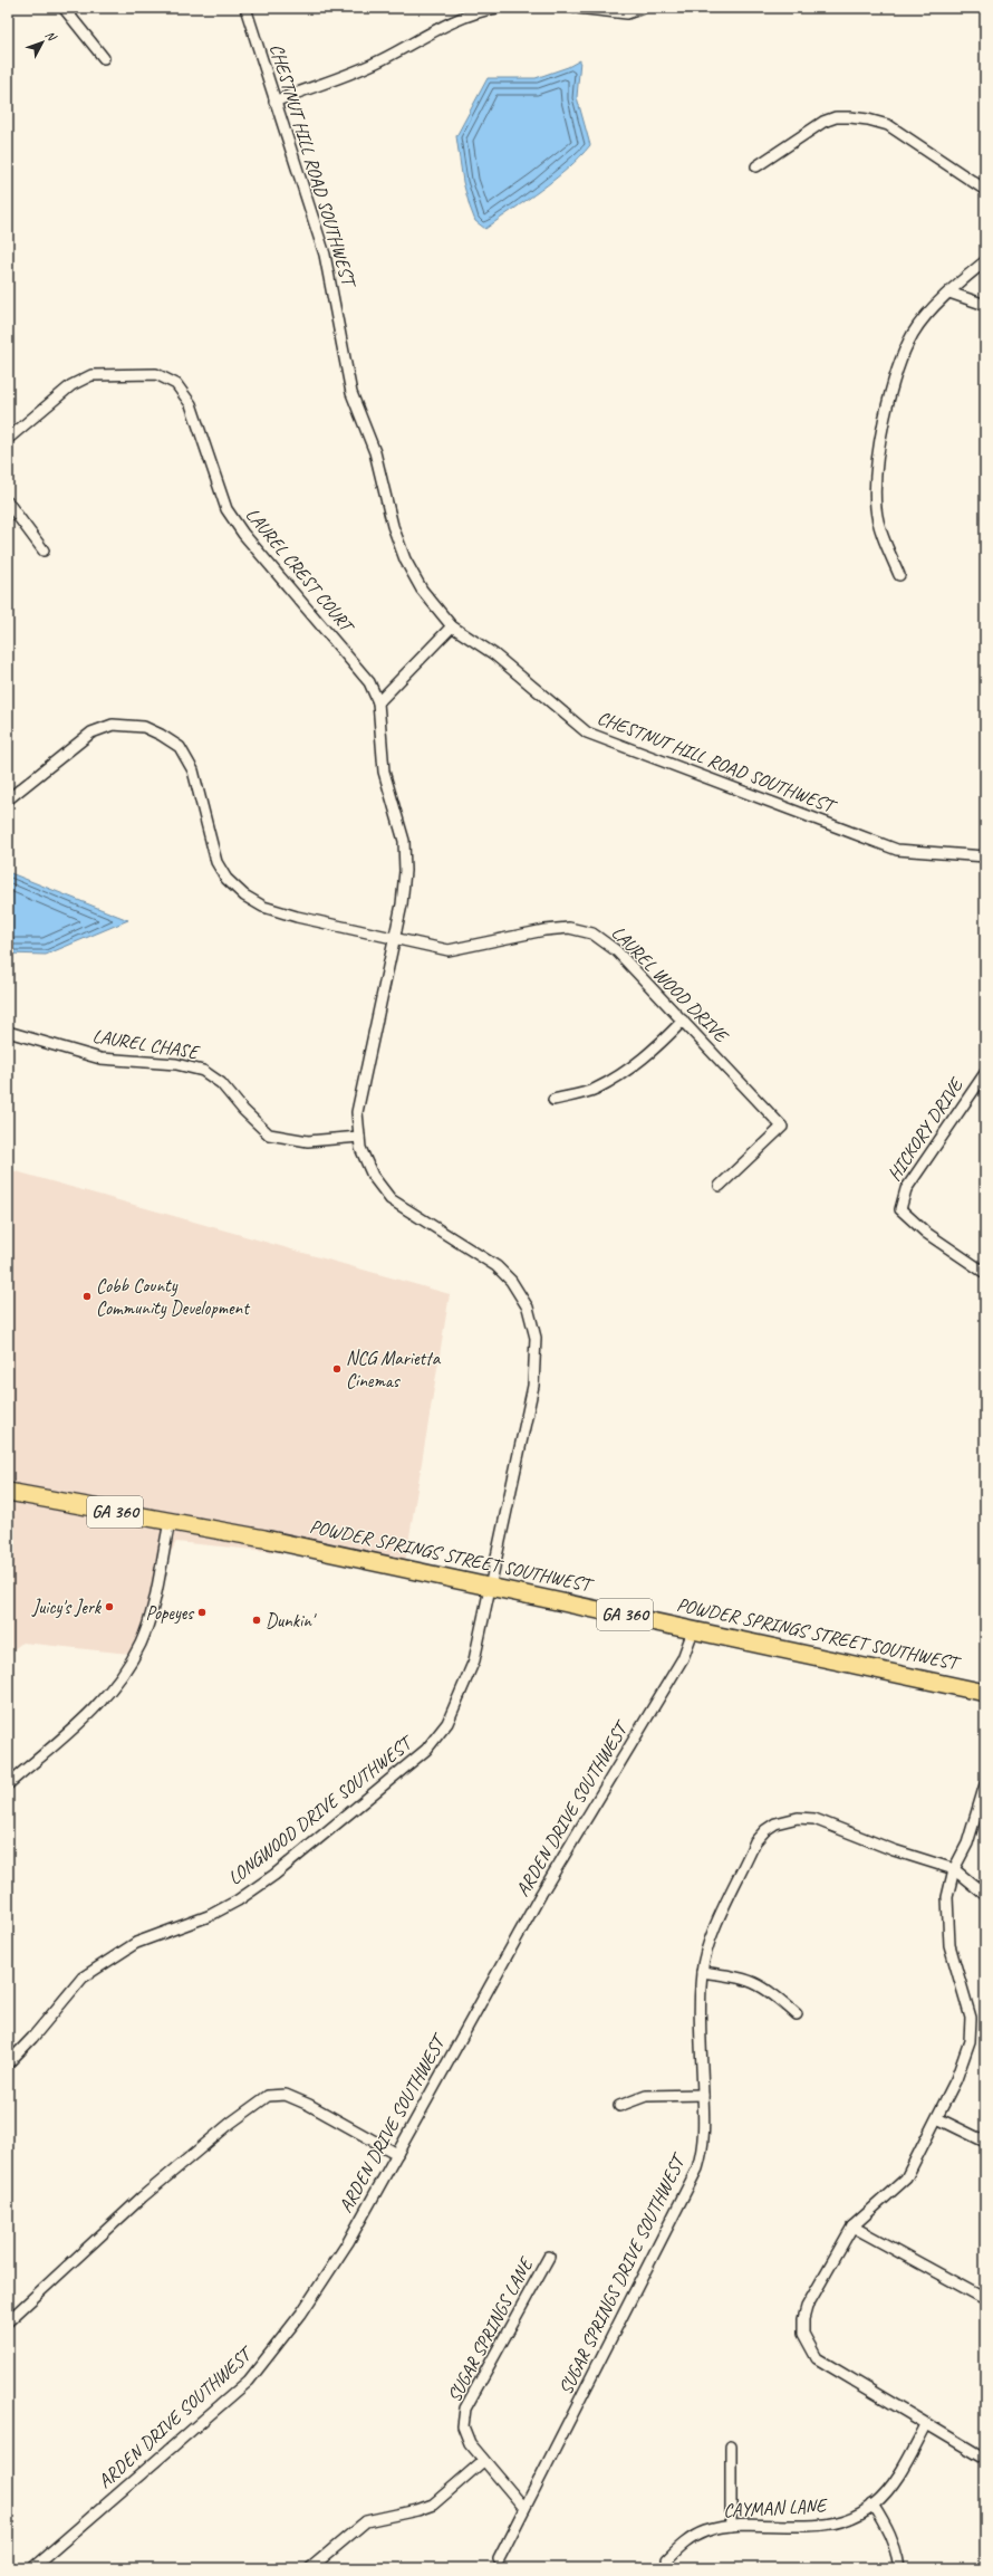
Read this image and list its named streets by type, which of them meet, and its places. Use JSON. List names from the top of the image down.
{
  "streets": {
    "main road": ["GA 360", "POWDER SPRINGS STREET SOUTHWEST"],
    "street": [
      "CHESTNUT HILL ROAD SOUTHWEST",
      "LAUREL CREST COURT",
      "LAUREL WOOD DRIVE",
      "LAUREL CHASE",
      "HICKORY DRIVE",
      "ARDEN DRIVE SOUTHWEST",
      "LONGWOOD DRIVE SOUTHWEST",
      "SUGAR SPRINGS DRIVE SOUTHWEST",
      "SUGAR SPRINGS LANE",
      "CAYMAN LANE"
    ]
  },
  "crossings": [
    ["LAUREL CREST COURT", "LAUREL WOOD DRIVE"],
    ["LAUREL CREST COURT", "LAUREL CHASE"],
    ["LAUREL CREST COURT", "LONGWOOD DRIVE SOUTHWEST"],
    ["LAUREL CHASE", "LONGWOOD DRIVE SOUTHWEST"],
    ["POWDER SPRINGS STREET SOUTHWEST", "ARDEN DRIVE SOUTHWEST"],
    ["POWDER SPRINGS STREET SOUTHWEST", "LONGWOOD DRIVE SOUTHWEST"],
    ["SUGAR SPRINGS DRIVE SOUTHWEST", "SUGAR SPRINGS LANE"]
  ],
  "places": [
    "Cobb County Community Development",
    "NCG Marietta Cinemas",
    "Juicy's Jerk",
    "Popeyes",
    "Dunkin'"
  ],
  "north": "top right"
}
